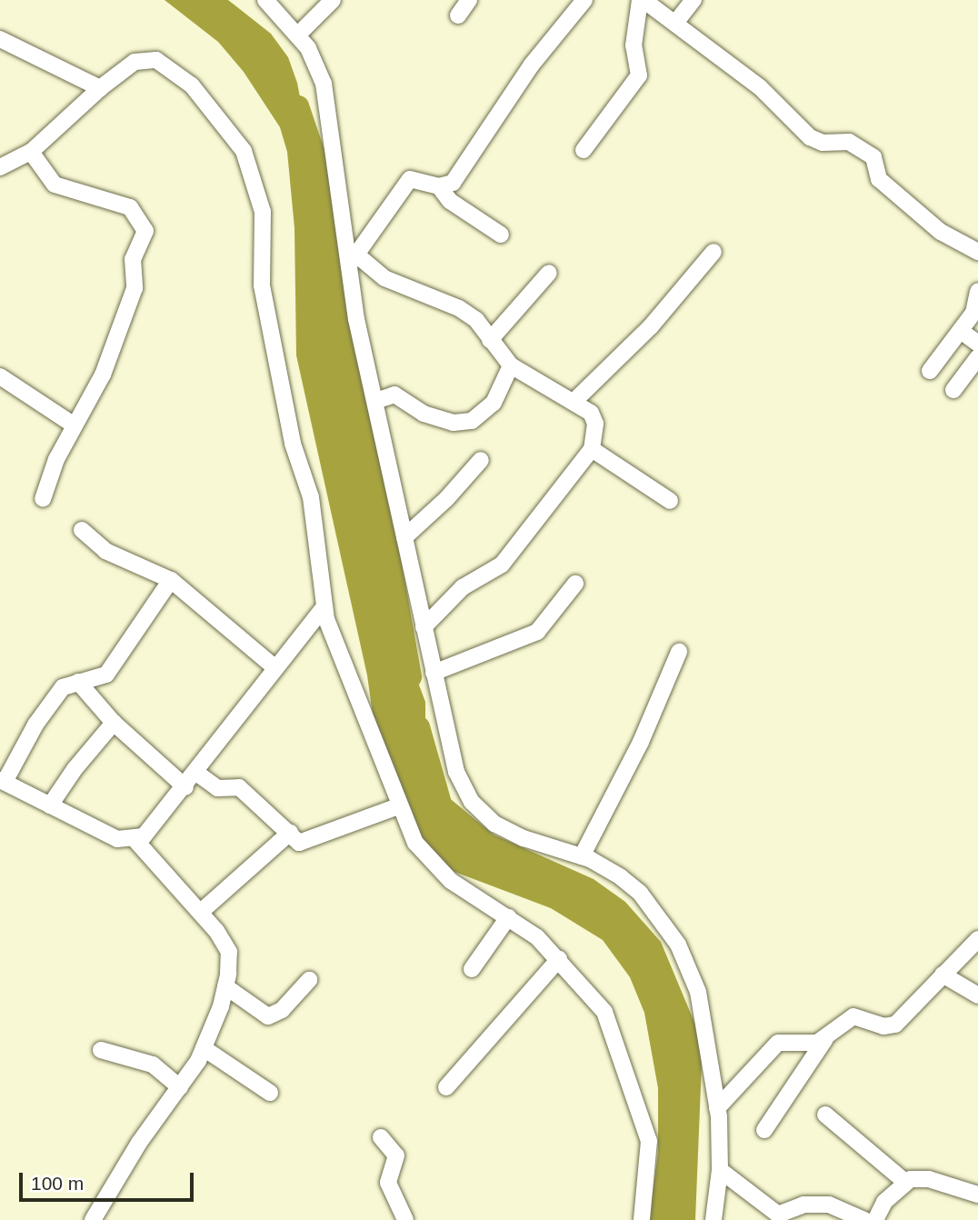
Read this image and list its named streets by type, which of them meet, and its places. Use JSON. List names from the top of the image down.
{
  "scale_bar": "100 m"
}
